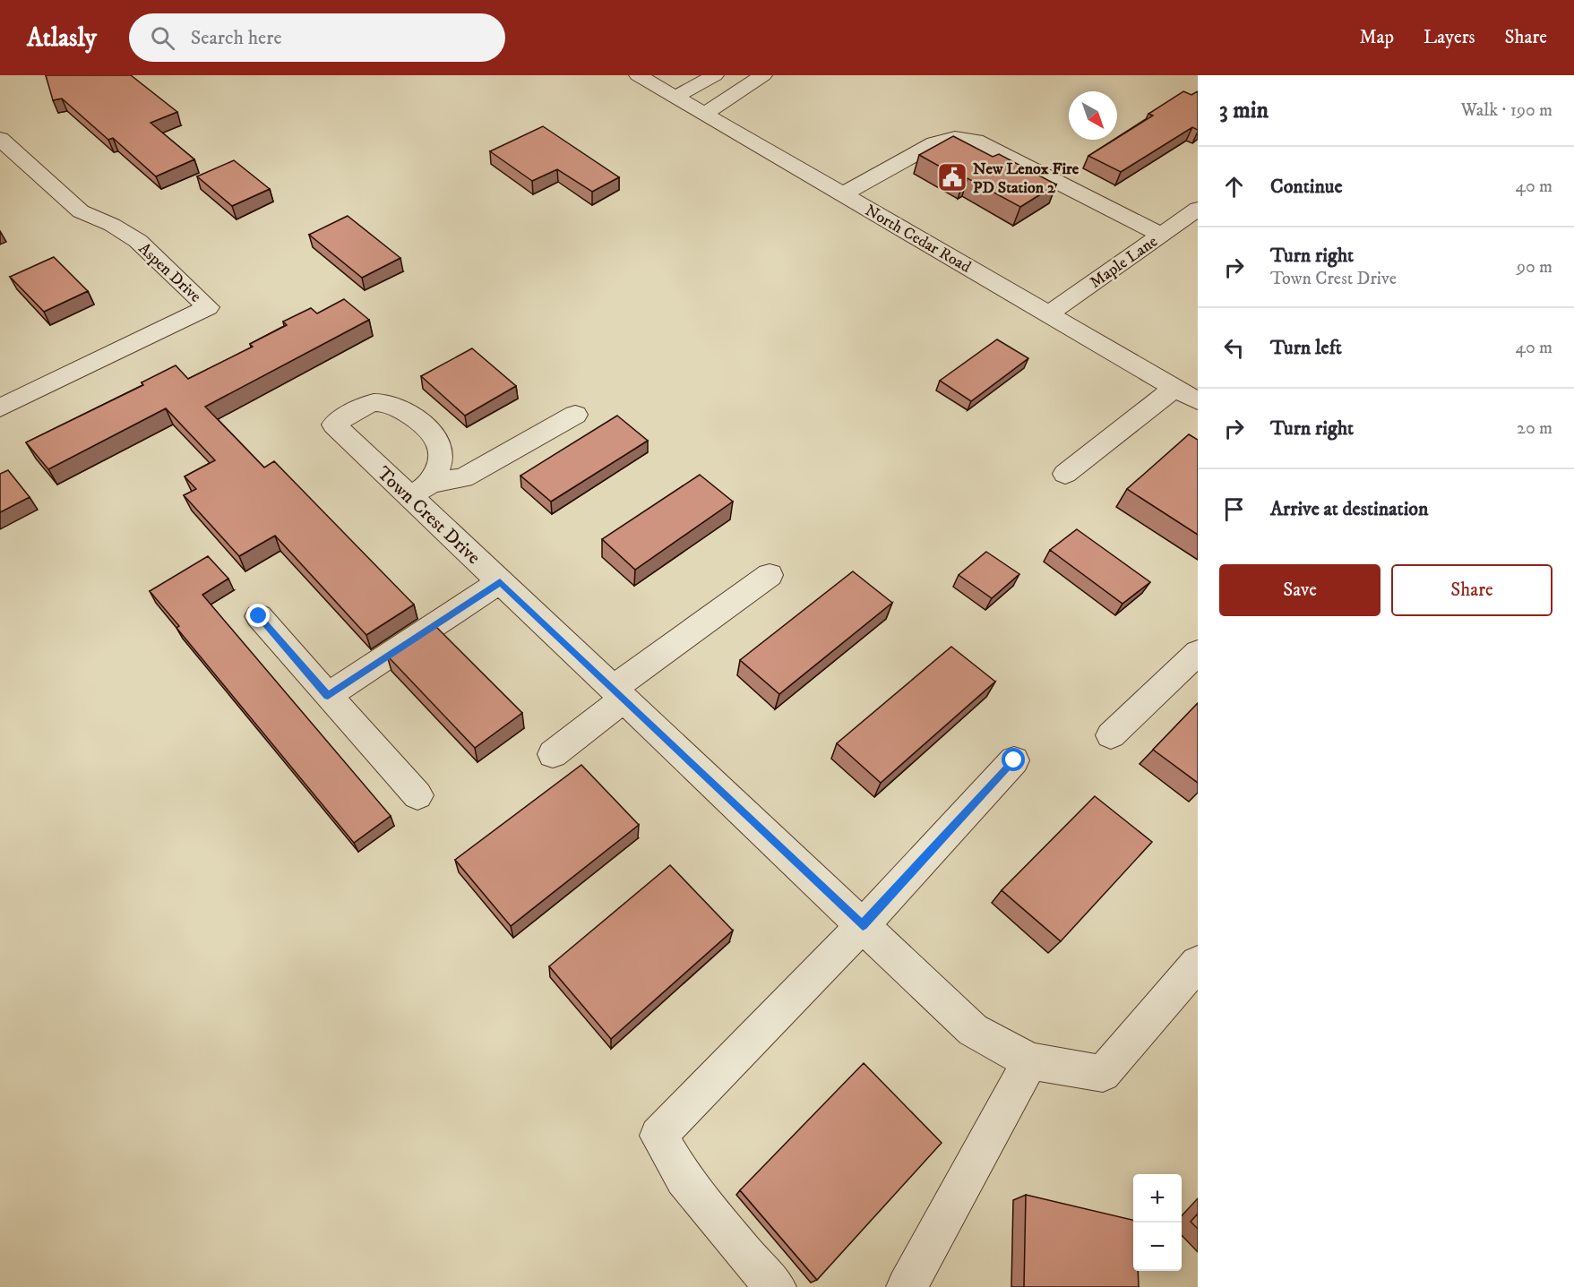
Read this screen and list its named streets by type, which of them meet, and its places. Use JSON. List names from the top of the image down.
{
  "streets": {
    "street": [
      "North Cedar Road",
      "Maple Lane",
      "Aspen Drive",
      "Town Crest Drive"
    ]
  },
  "crossings": [
    ["North Cedar Road", "Maple Lane"]
  ],
  "places": {
    "public building": ["New Lenox Fire PD Station 2"]
  },
  "north": "bottom right",
  "page": {
    "header": "Atlasly",
    "search": "Search here",
    "nav": ["Map", "Layers", "Share"],
    "heading": ["3 min", "Walk · 190 m"],
    "list": [
      ["Continue", "40 m"],
      ["Turn right", "Town Crest Drive", "90 m"],
      ["Turn left", "40 m"],
      ["Turn right", "20 m"],
      "Arrive at destination"
    ],
    "buttons": ["Save", "Share"],
    "map_buttons": ["+", "−"]
  }
}
